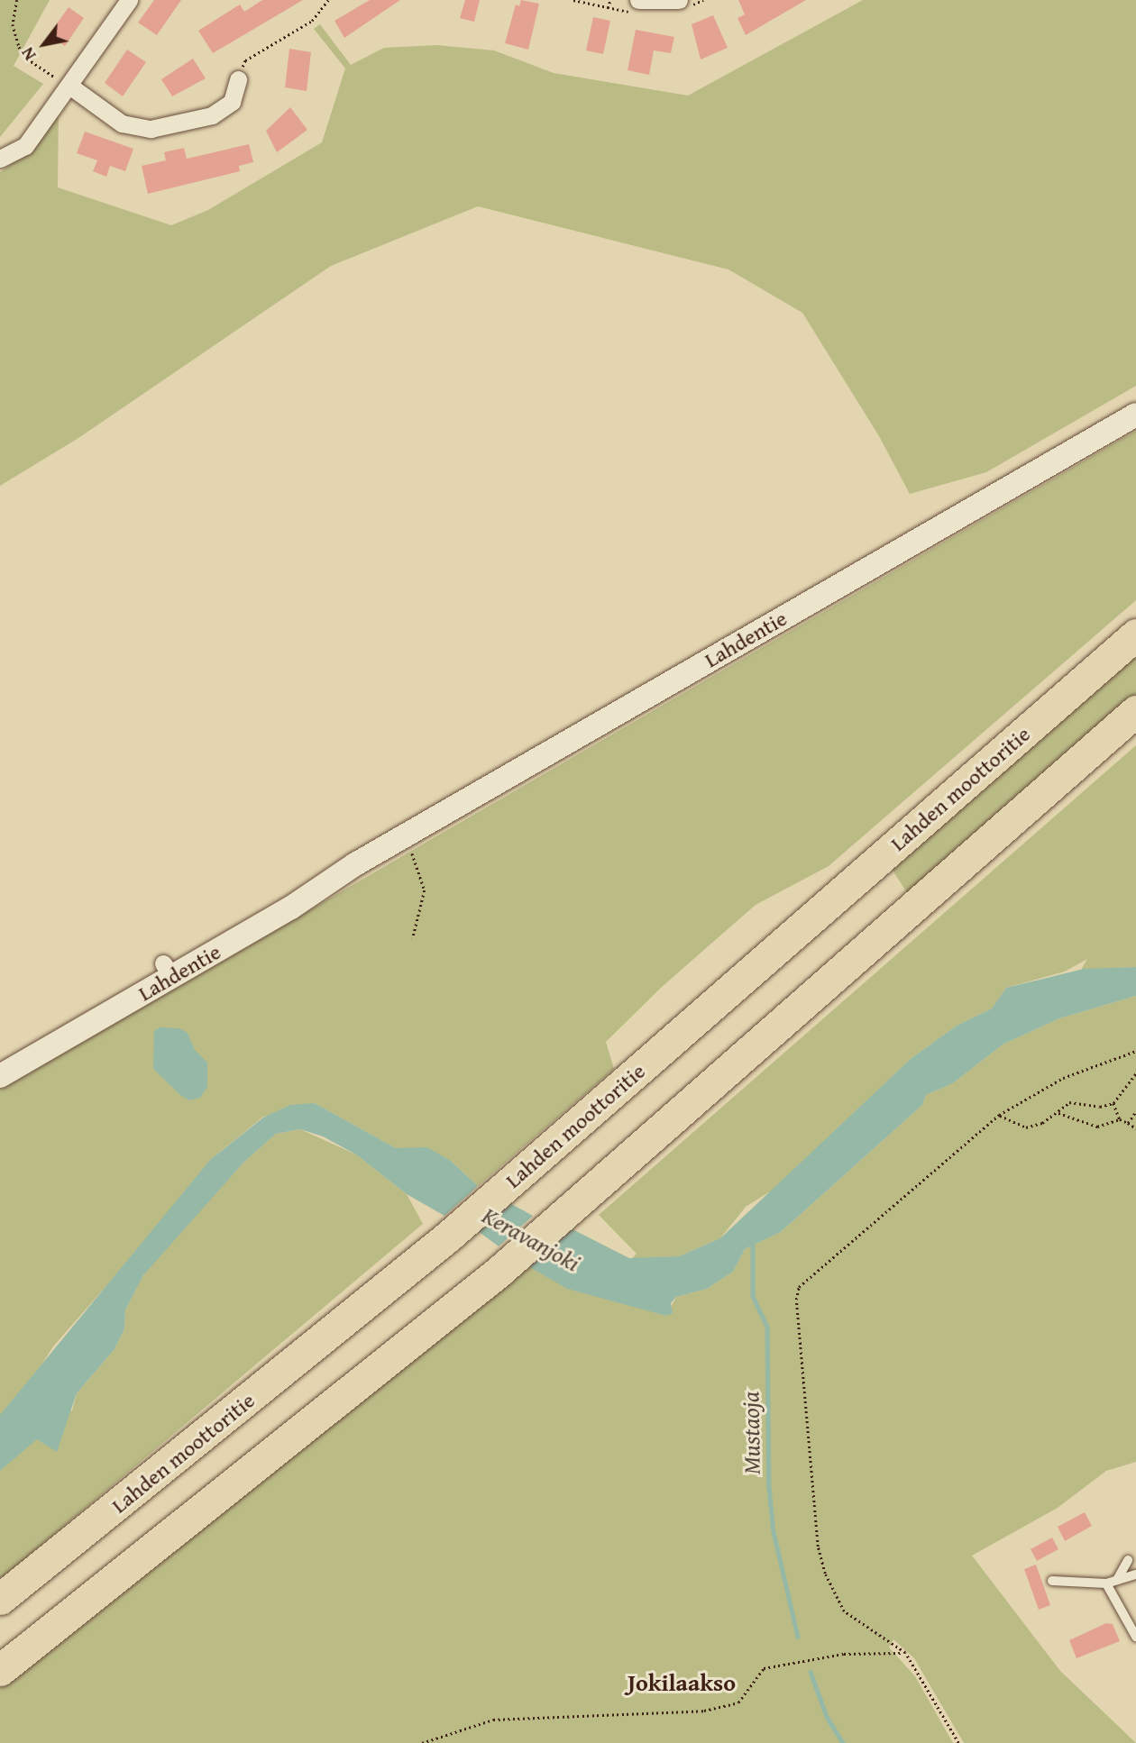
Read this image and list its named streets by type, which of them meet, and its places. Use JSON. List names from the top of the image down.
{
  "streets": {
    "highway": ["Lahden moottoritie"],
    "main road": ["Lahdentie"]
  },
  "districts": ["Jokilaakso"],
  "water": ["Keravanjoki", "Mustaoja"],
  "north": "bottom left"
}
